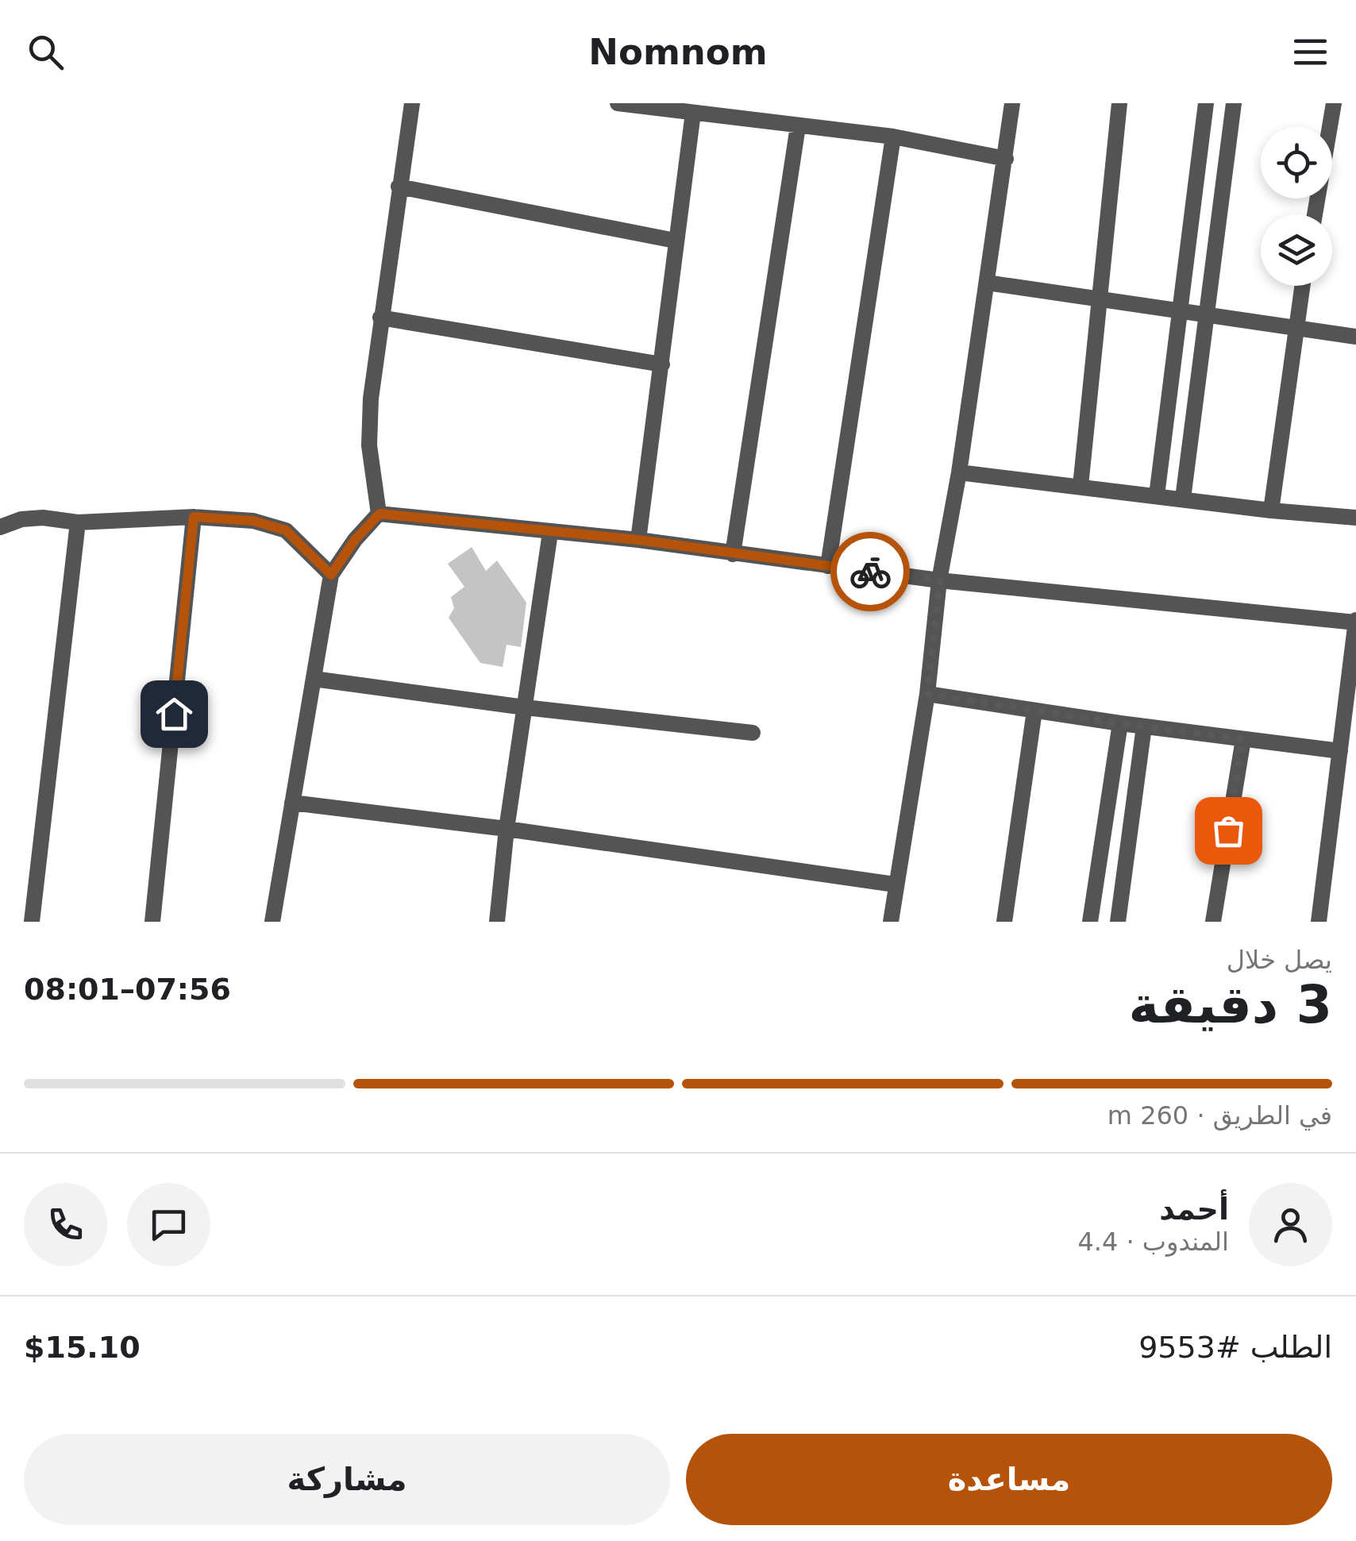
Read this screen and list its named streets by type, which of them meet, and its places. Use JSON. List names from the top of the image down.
{
  "page": {
    "header": "Nomnom",
    "heading": ["3 دقيقة", "يصل خلال", "07:56–08:01"],
    "panel": [
      "أحمد",
      "المندوب · 4.4",
      "الطلب #9553",
      "$15.10"
    ],
    "bar": "في الطريق · 260 m",
    "buttons": ["مساعدة", "مشاركة"]
  }
}
